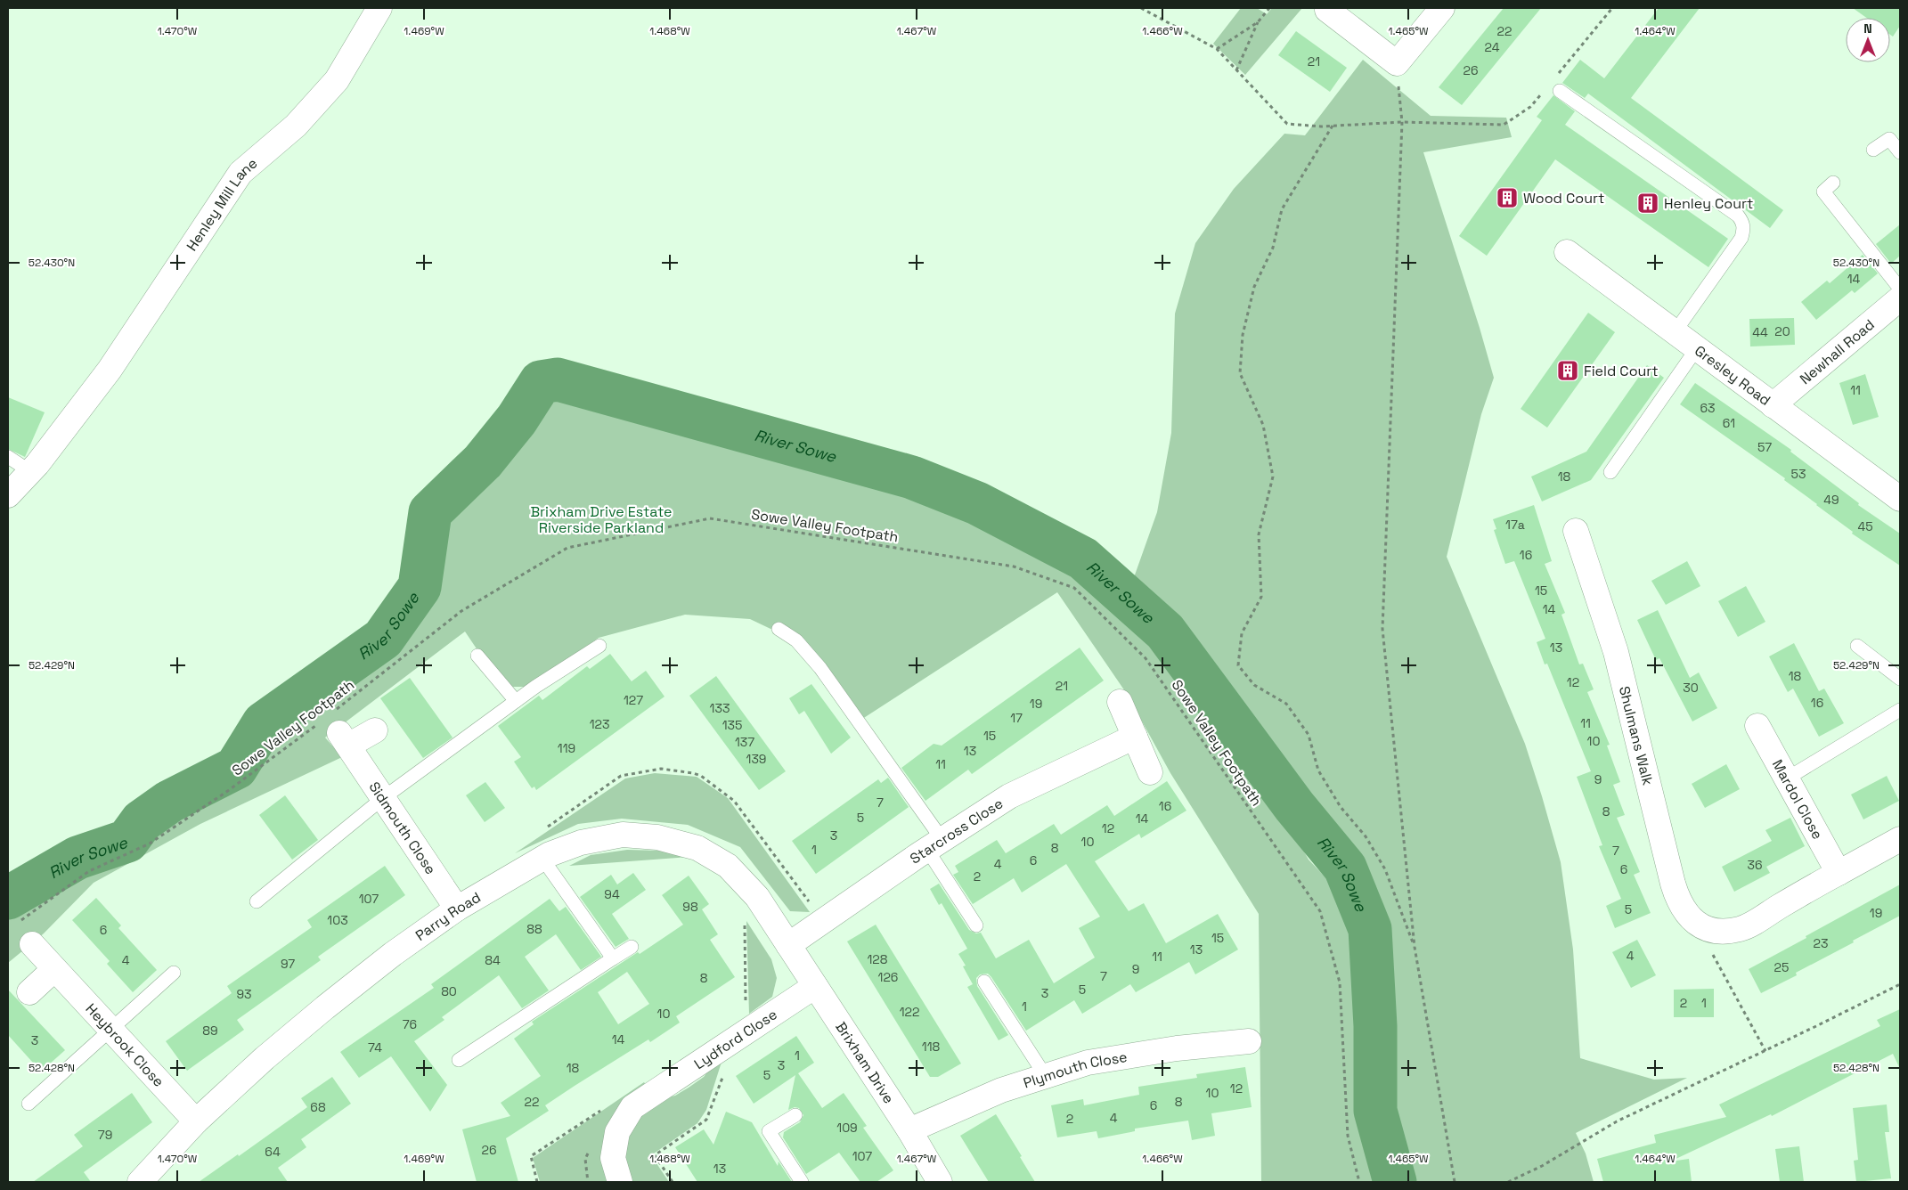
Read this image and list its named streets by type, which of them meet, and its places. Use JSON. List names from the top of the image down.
{
  "streets": {
    "street": [
      "Henley Mill Lane",
      "Newhall Road",
      "Gresley Road",
      "Shulmans Walk",
      "Mardol Close",
      "Sidmouth Close",
      "Starcross Close",
      "Parry Road",
      "Lydford Close",
      "Heybrook Close",
      "Brixham Drive",
      "Plymouth Close"
    ],
    "path": ["Sowe Valley Footpath"]
  },
  "crossings": [
    ["Newhall Road", "Gresley Road"],
    ["Sowe Valley Footpath", "Sidmouth Close"],
    ["Sidmouth Close", "Parry Road"],
    ["Starcross Close", "Parry Road"],
    ["Starcross Close", "Brixham Drive"],
    ["Parry Road", "Heybrook Close"],
    ["Parry Road", "Brixham Drive"],
    ["Lydford Close", "Brixham Drive"],
    ["Brixham Drive", "Plymouth Close"]
  ],
  "water": ["River Sowe"],
  "parks": ["Brixham Drive Estate Riverside Parkland"],
  "places": {
    "building": ["Wood Court", "Henley Court", "Field Court"]
  },
  "house_numbers": [
    "22",
    "24",
    "21",
    "26",
    "14",
    "20",
    "44",
    "11",
    "63",
    "61",
    "57",
    "53",
    "18",
    "49",
    "17a",
    "45",
    "16",
    "15",
    "14",
    "13",
    "18",
    "12",
    "21",
    "30",
    "127",
    "16",
    "19",
    "133",
    "17",
    "11",
    "123",
    "135",
    "15",
    "10",
    "137",
    "119",
    "13",
    "139",
    "11",
    "9",
    "7",
    "16",
    "8",
    "5",
    "14",
    "12",
    "3",
    "10",
    "8",
    "1",
    "7",
    "6",
    "4",
    "36",
    "6",
    "2",
    "94",
    "107",
    "98",
    "5",
    "19",
    "103",
    "88",
    "6",
    "15",
    "23",
    "13",
    "4",
    "11",
    "128",
    "4",
    "84",
    "97",
    "25",
    "9",
    "7",
    "126",
    "8",
    "5",
    "80",
    "3",
    "93",
    "2",
    "1",
    "1",
    "122",
    "10",
    "76",
    "89",
    "14",
    "3",
    "118",
    "74",
    "1",
    "3",
    "18",
    "5",
    "12",
    "10",
    "22",
    "8",
    "6",
    "68",
    "4",
    "2",
    "109",
    "79",
    "26",
    "64",
    "107",
    "13"
  ],
  "north": "top",
  "coordinates": [
    "1.470°W",
    "1.469°W",
    "1.468°W",
    "1.467°W",
    "1.466°W",
    "1.465°W",
    "1.464°W",
    "52.430°N",
    "52.429°N",
    "52.428°N"
  ]
}
